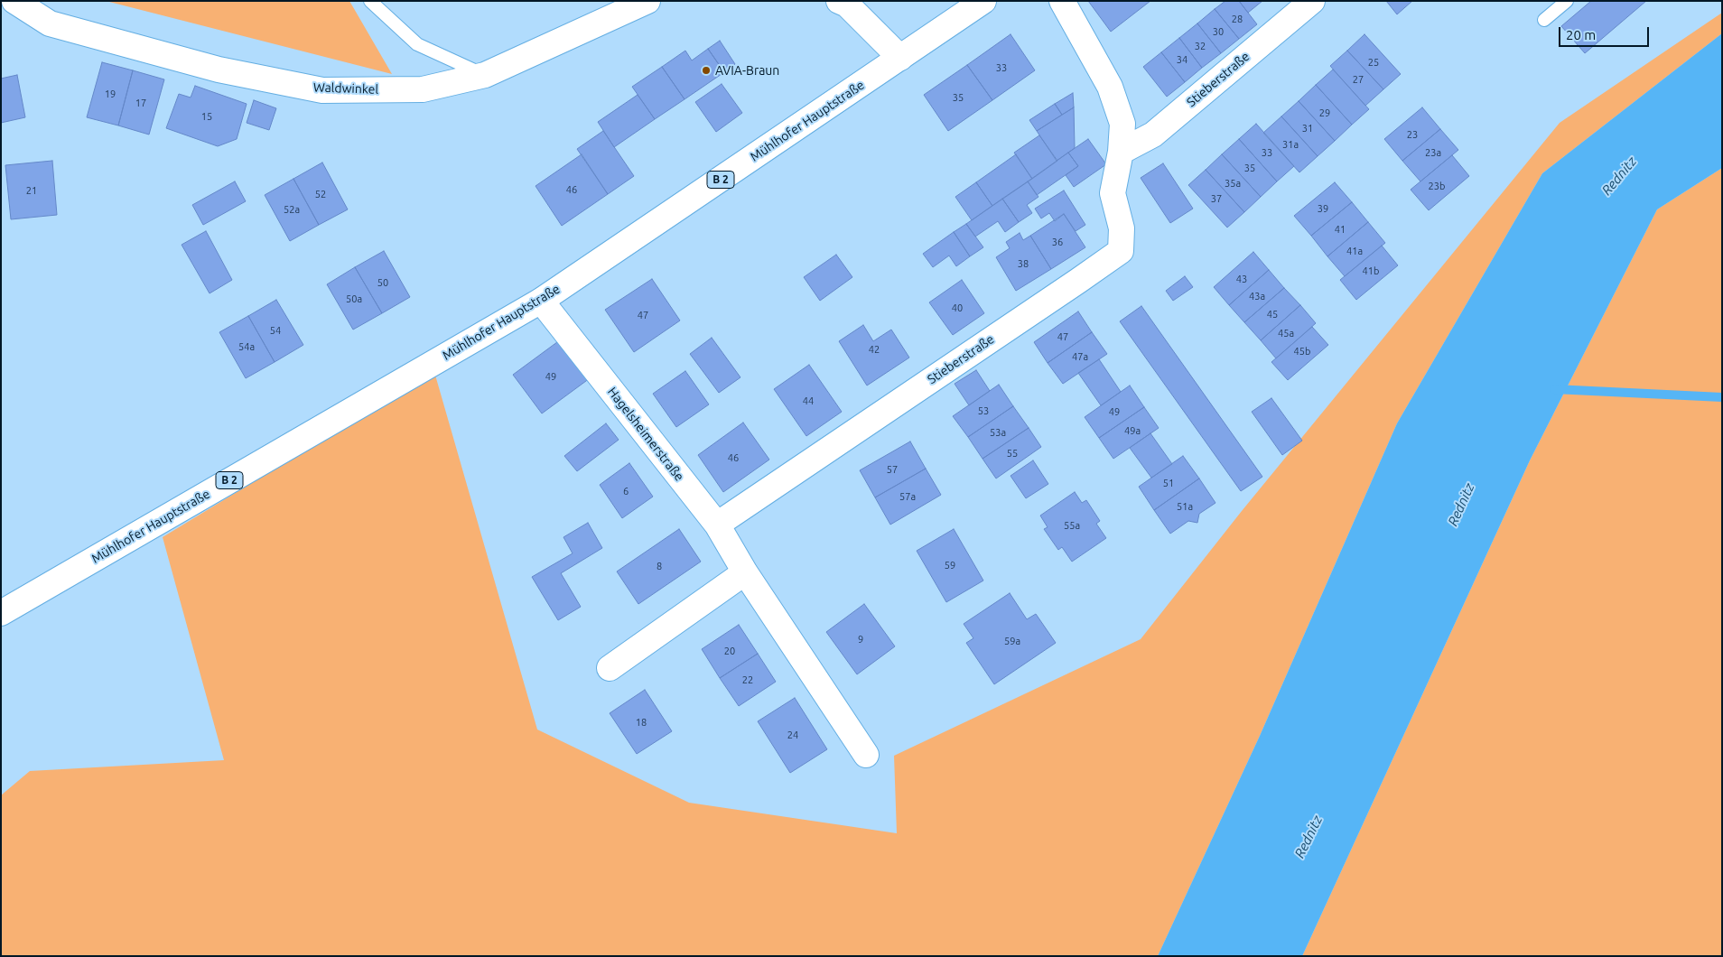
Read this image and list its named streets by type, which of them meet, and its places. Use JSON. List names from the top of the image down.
{
  "streets": {
    "street": [
      "Stieberstraße",
      "Waldwinkel",
      "Mühlhofer Hauptstraße",
      "B 2",
      "Hagelsheimerstraße"
    ]
  },
  "crossings": [
    ["Stieberstraße", "Hagelsheimerstraße"],
    ["Mühlhofer Hauptstraße", "Hagelsheimerstraße"]
  ],
  "water": ["Rednitz"],
  "places": ["AVIA-Braun"],
  "house_numbers": [
    "28",
    "30",
    "32",
    "34",
    "25",
    "33",
    "27",
    "19",
    "35",
    "17",
    "29",
    "15",
    "31",
    "23",
    "31a",
    "33",
    "23a",
    "35",
    "35a",
    "23b",
    "46",
    "21",
    "52",
    "37",
    "39",
    "52a",
    "41",
    "36",
    "41a",
    "38",
    "41b",
    "43",
    "50",
    "43a",
    "50a",
    "40",
    "45",
    "47",
    "54",
    "45a",
    "47",
    "54a",
    "42",
    "45b",
    "47a",
    "49",
    "44",
    "53",
    "49",
    "49a",
    "53a",
    "55",
    "46",
    "57",
    "51",
    "6",
    "57a",
    "51a",
    "55a",
    "59",
    "8",
    "9",
    "59a",
    "20",
    "22",
    "18",
    "24"
  ],
  "scale_bar": "20 m"
}
